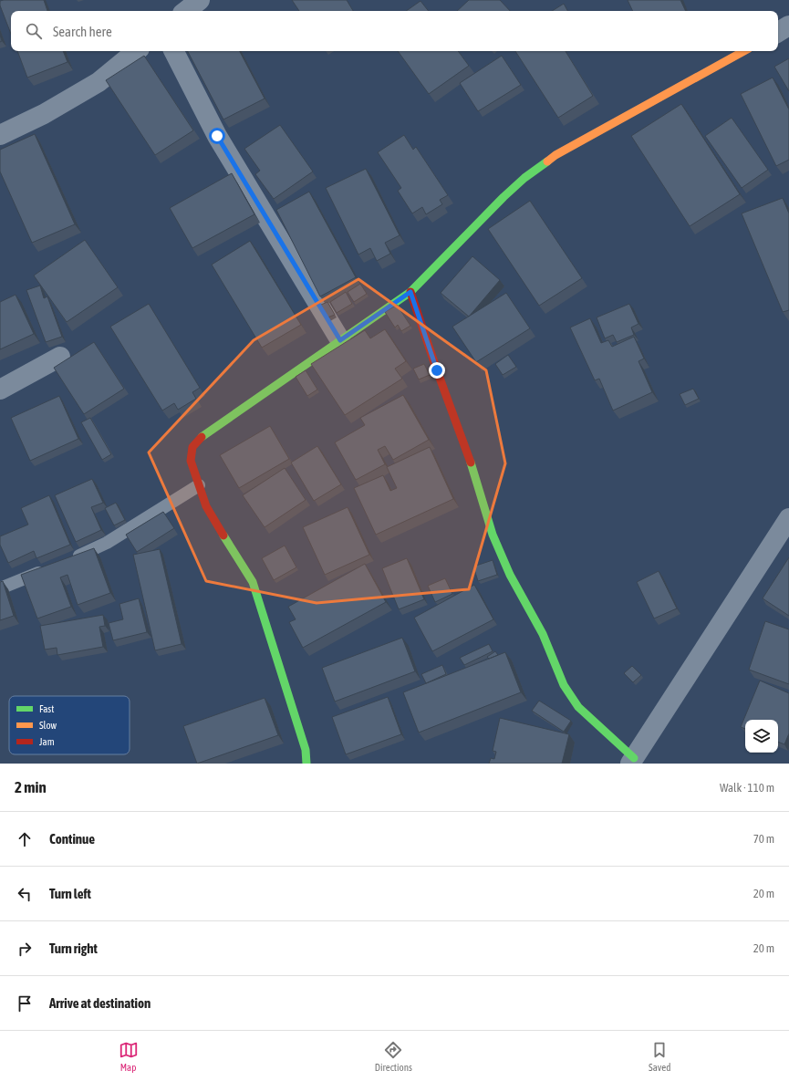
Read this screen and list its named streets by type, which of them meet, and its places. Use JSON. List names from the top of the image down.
{
  "legend": ["Fast", "Slow", "Jam"],
  "page": {
    "search": "Search here",
    "heading": ["2 min", "Walk · 110 m"],
    "list": [
      ["Continue", "70 m"],
      ["Turn left", "20 m"],
      ["Turn right", "20 m"],
      "Arrive at destination"
    ],
    "nav": ["Map", "Directions", "Saved"]
  }
}
